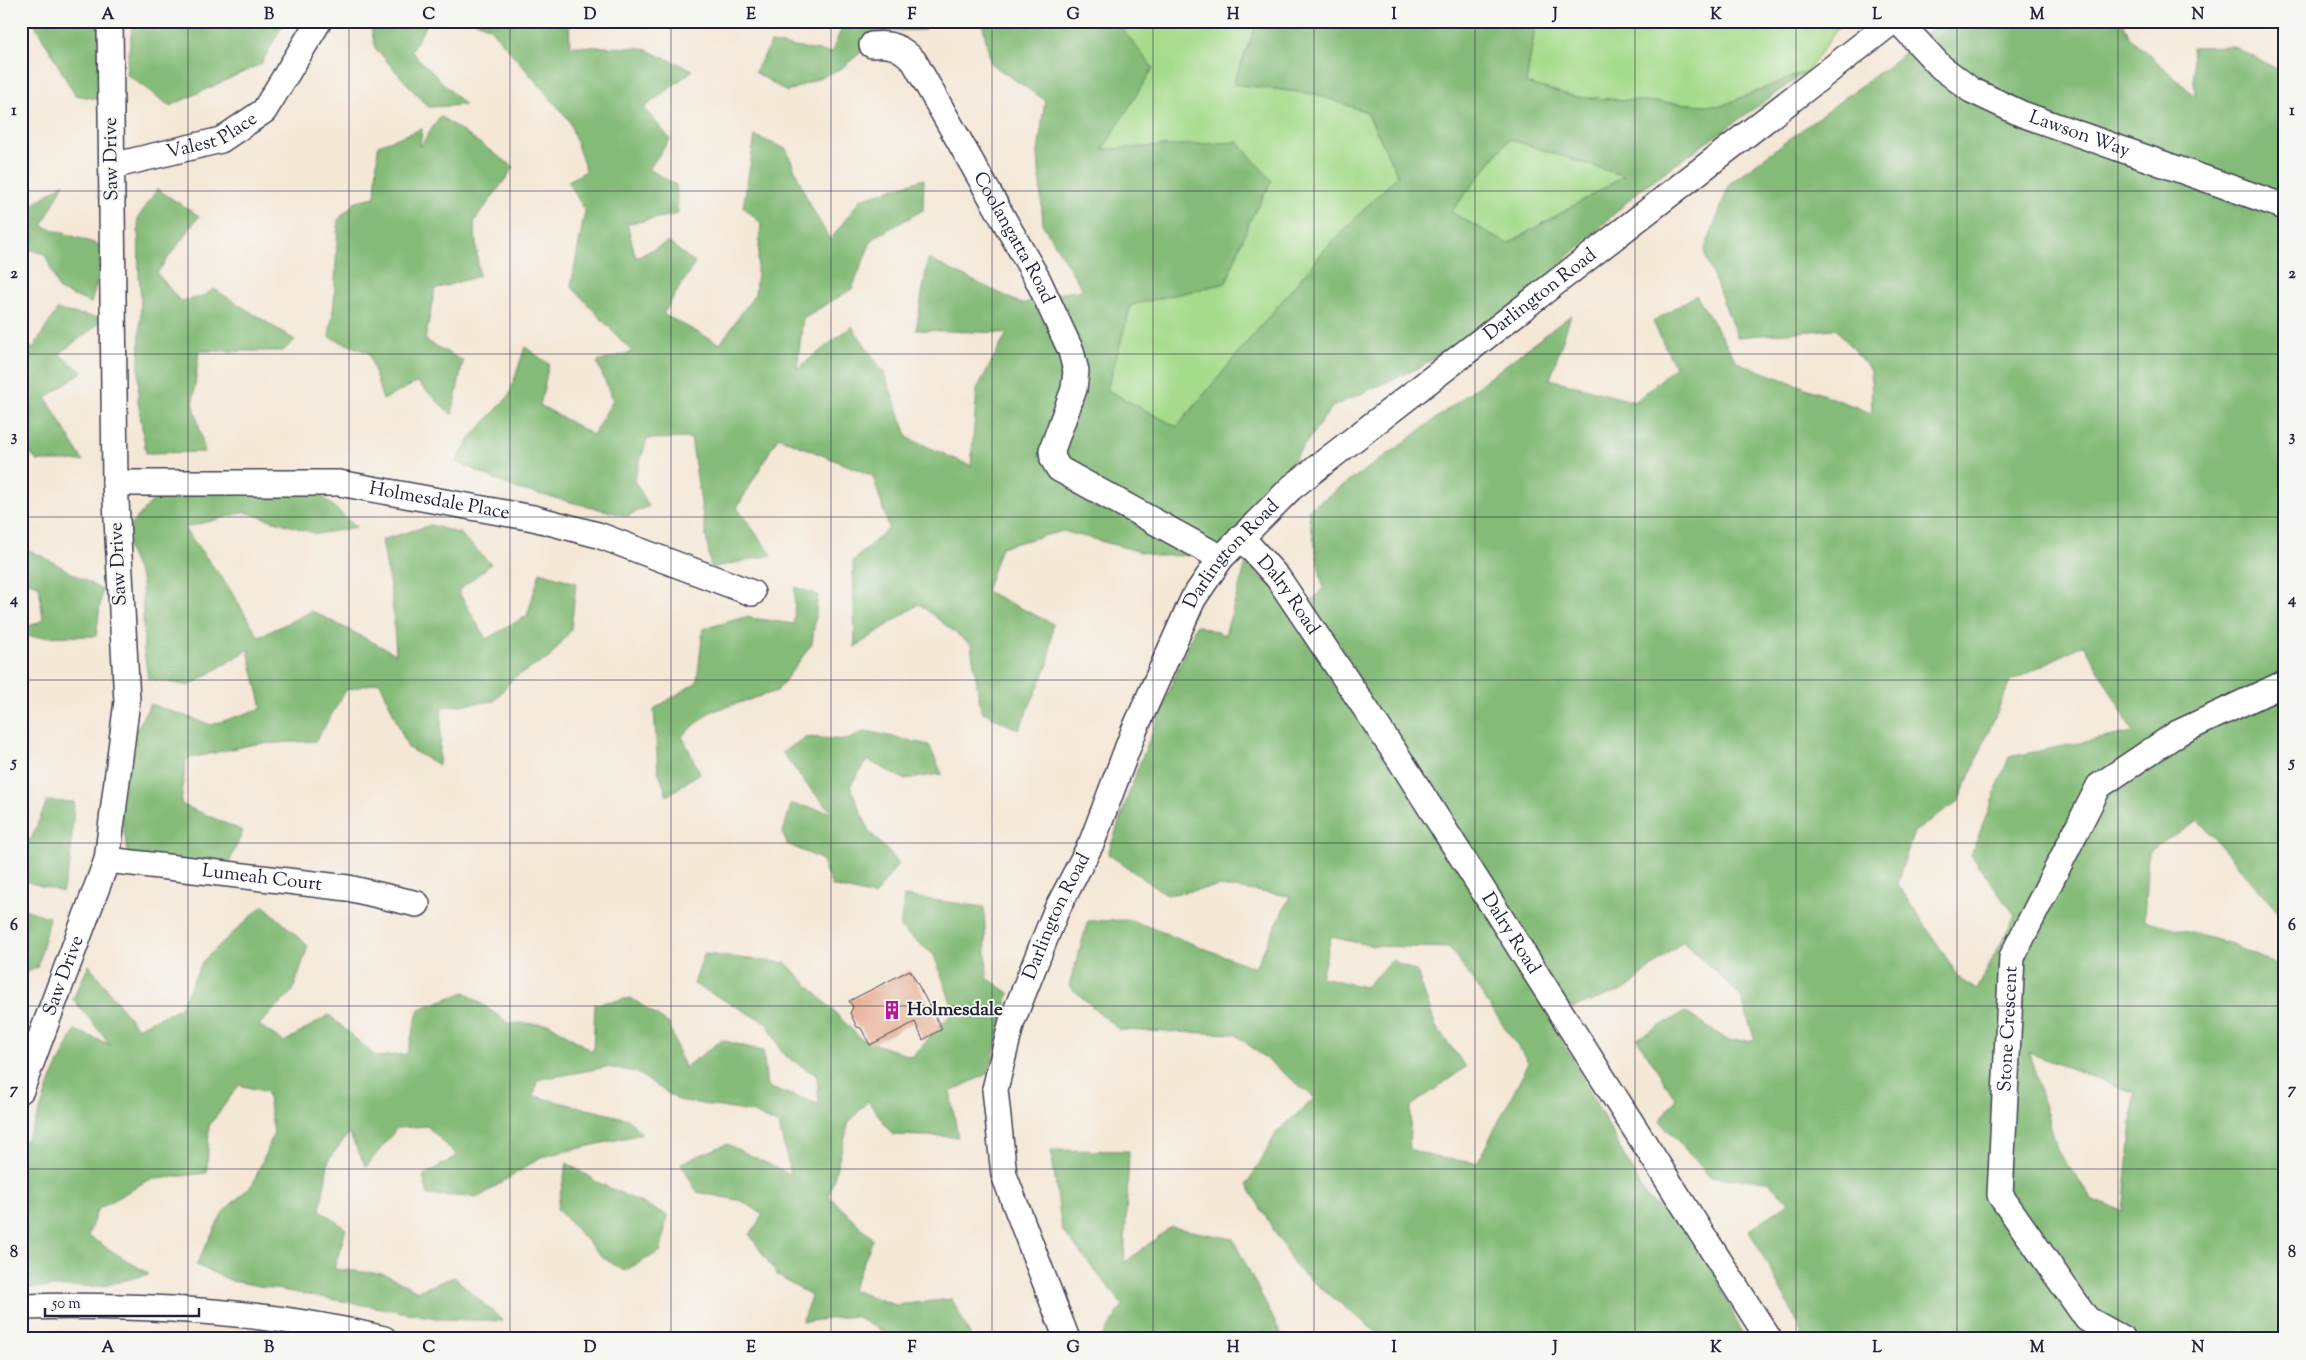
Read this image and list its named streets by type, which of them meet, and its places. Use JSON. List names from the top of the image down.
{
  "streets": {
    "street": [
      "Valest Place",
      "Lawson Way",
      "Saw Drive",
      "Coolangatta Road",
      "Darlington Road",
      "Holmesdale Place",
      "Dalry Road",
      "Lumeah Court",
      "Stone Crescent"
    ]
  },
  "crossings": [
    ["Valest Place", "Saw Drive"],
    ["Saw Drive", "Holmesdale Place"],
    ["Saw Drive", "Lumeah Court"],
    ["Coolangatta Road", "Darlington Road"],
    ["Darlington Road", "Dalry Road"]
  ],
  "places": {
    "building": ["Holmesdale"]
  },
  "scale_bar": "50 m",
  "grid": {
    "columns": [
      "A",
      "B",
      "C",
      "D",
      "E",
      "F",
      "G",
      "H",
      "I",
      "J",
      "K",
      "L",
      "M",
      "N"
    ],
    "rows": [
      "1",
      "2",
      "3",
      "4",
      "5",
      "6",
      "7",
      "8"
    ]
  }
}
